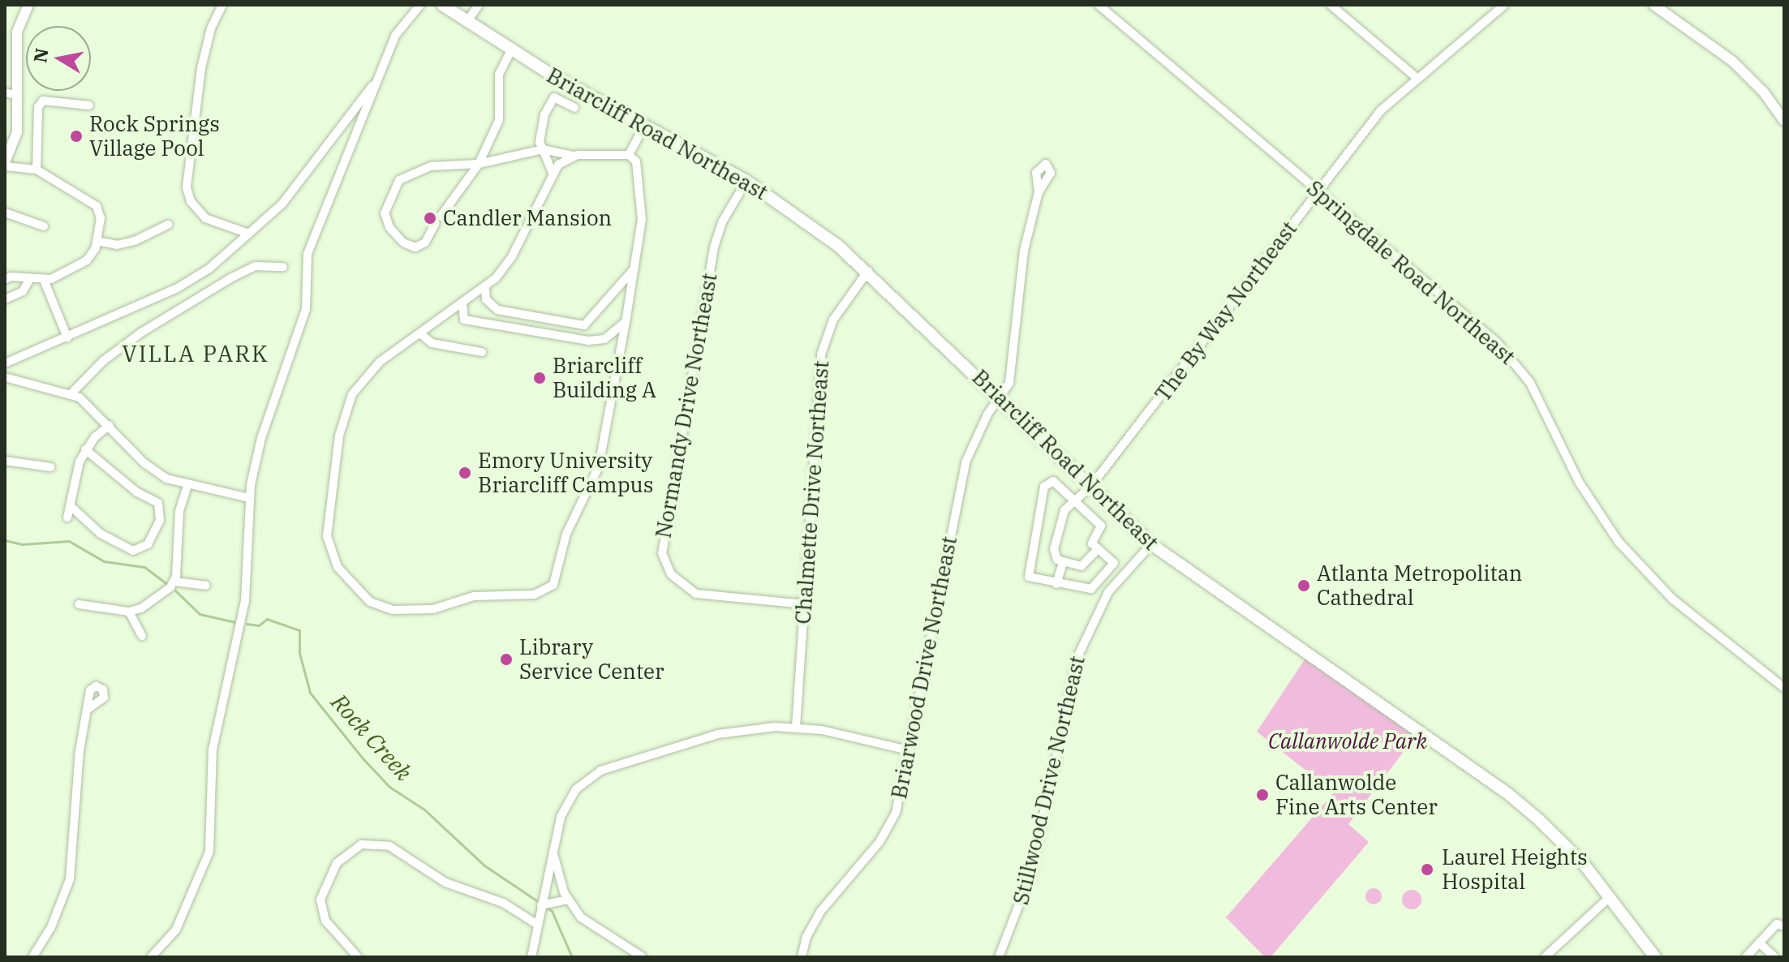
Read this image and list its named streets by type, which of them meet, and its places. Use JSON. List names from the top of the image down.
{
  "streets": {
    "main road": ["Briarcliff Road Northeast"],
    "street": [
      "Springdale Road Northeast",
      "The By Way Northeast",
      "Normandy Drive Northeast",
      "Chalmette Drive Northeast",
      "Briarwood Drive Northeast",
      "Stillwood Drive Northeast"
    ]
  },
  "crossings": [
    ["Briarcliff Road Northeast", "The By Way Northeast"],
    ["Briarcliff Road Northeast", "Normandy Drive Northeast"],
    ["Briarcliff Road Northeast", "Chalmette Drive Northeast"],
    ["Briarcliff Road Northeast", "Briarwood Drive Northeast"],
    ["Briarcliff Road Northeast", "Stillwood Drive Northeast"],
    ["Springdale Road Northeast", "The By Way Northeast"],
    ["Normandy Drive Northeast", "Chalmette Drive Northeast"]
  ],
  "districts": ["VILLA PARK"],
  "water": ["Rock Creek"],
  "parks": ["Callanwolde Park"],
  "places": [
    "Rock Springs Village Pool",
    "Candler Mansion",
    "Briarcliff Building A",
    "Emory University Briarcliff Campus",
    "Atlanta Metropolitan Cathedral",
    "Library Service Center",
    "Callanwolde Fine Arts Center",
    "Laurel Heights Hospital"
  ],
  "north": "left"
}
